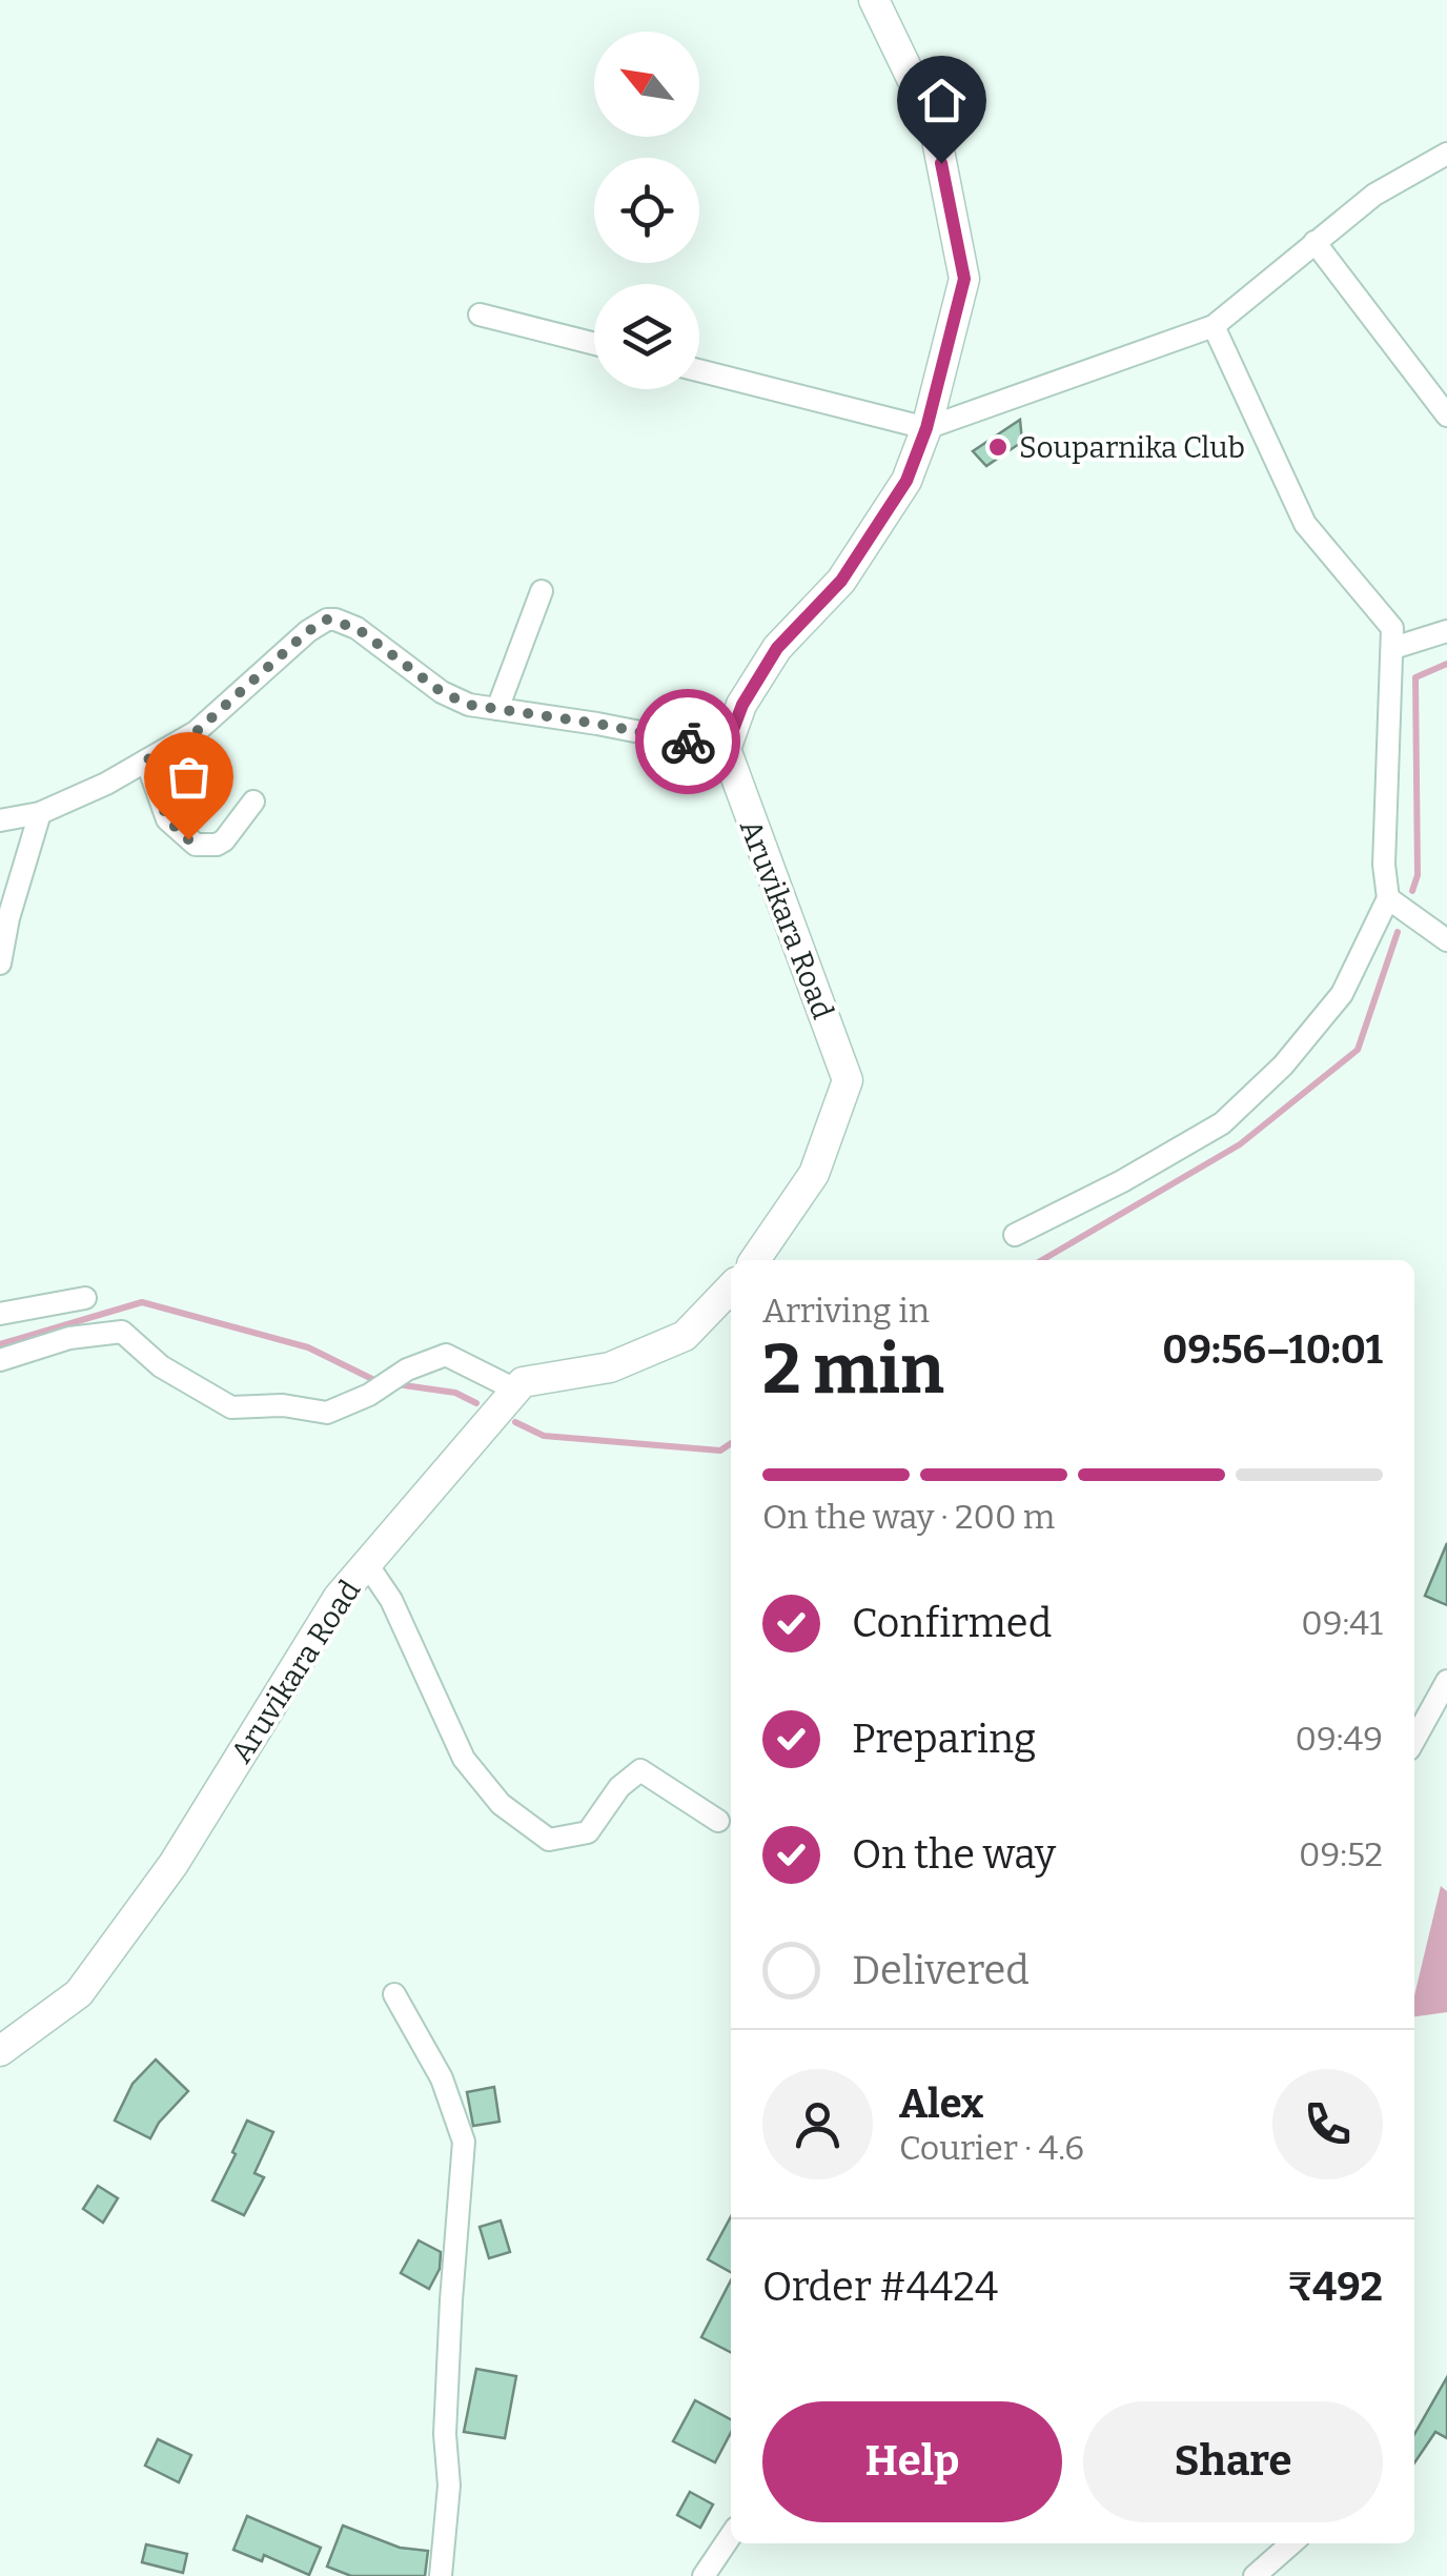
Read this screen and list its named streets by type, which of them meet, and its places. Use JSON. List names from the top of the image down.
{
  "streets": {
    "main road": ["Aruvikara Road"]
  },
  "places": ["Souparnika Club"],
  "north": "top left",
  "page": {
    "heading": ["2 min", "Arriving in", "09:56–10:01"],
    "panel": [
      "Alex",
      "Courier · 4.6",
      "Order #4424",
      "₹492"
    ],
    "bar": "On the way · 200 m",
    "list": [
      ["Confirmed", "09:41"],
      ["Preparing", "09:49"],
      ["On the way", "09:52"],
      "Delivered"
    ],
    "buttons": ["Help", "Share"]
  }
}
